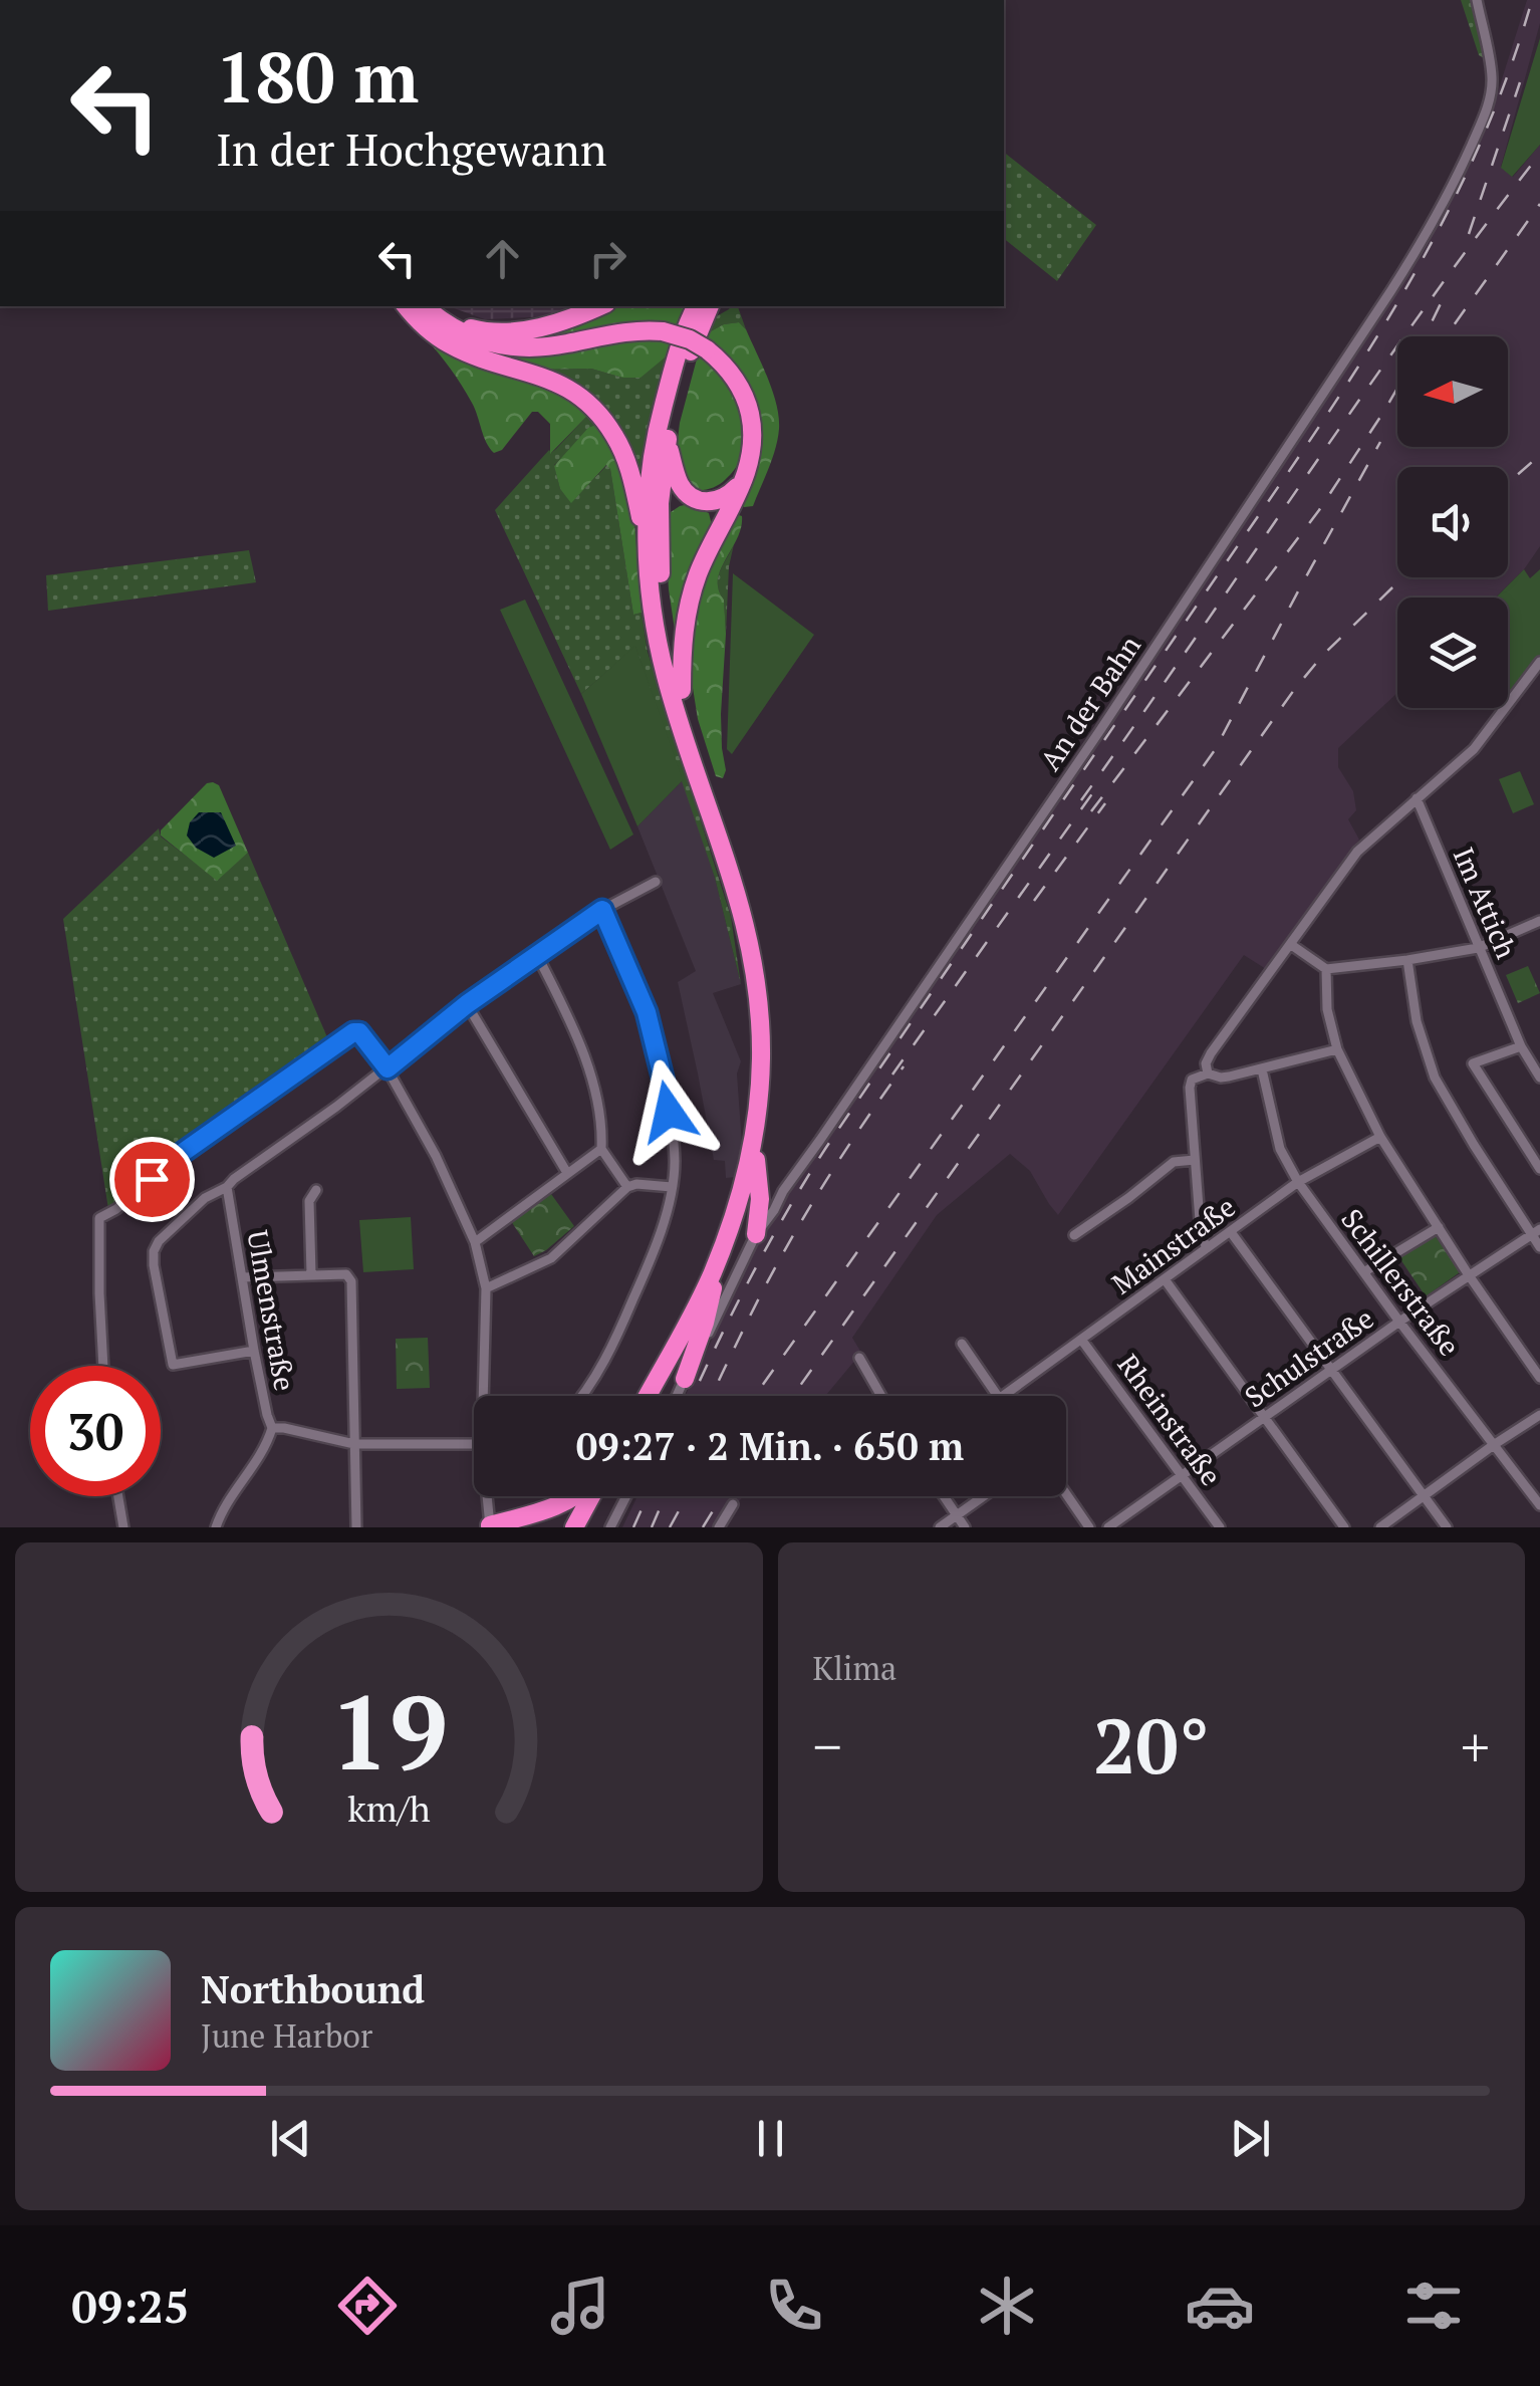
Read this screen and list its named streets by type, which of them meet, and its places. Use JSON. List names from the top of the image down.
{
  "streets": {
    "street": [
      "An der Bahn",
      "Im Attich",
      "Mainstraße",
      "Schillerstraße",
      "Ulmenstraße",
      "Schulstraße",
      "Rheinstraße"
    ]
  },
  "crossings": [
    ["Mainstraße", "Schillerstraße"],
    ["Mainstraße", "Rheinstraße"],
    ["Schillerstraße", "Schulstraße"],
    ["Schulstraße", "Rheinstraße"]
  ],
  "north": "left",
  "page": {
    "turn": ["180 m", "In der Hochgewann"],
    "limit": "30",
    "trip": "09:27 · 2 Min. · 650 m",
    "tile": "Klima",
    "heat": ["−", "20°", "+"],
    "song": ["Northbound", "June Harbor"],
    "tabs": "09:25",
    "gauge": ["19", "km/h"]
  }
}
